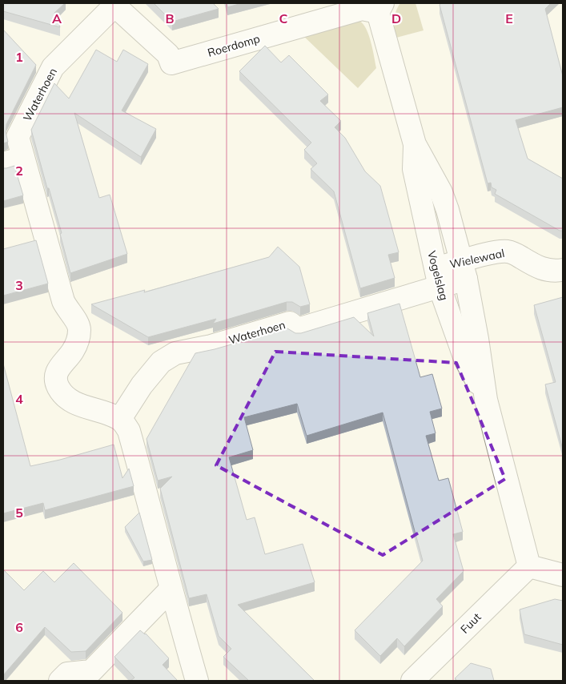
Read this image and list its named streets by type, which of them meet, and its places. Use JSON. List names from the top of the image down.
{
  "streets": {
    "street": [
      "Roerdomp",
      "Waterhoen",
      "Wielewaal",
      "Vogelslag",
      "Fuut"
    ]
  },
  "crossings": [
    ["Roerdomp", "Waterhoen"],
    ["Roerdomp", "Vogelslag"],
    ["Waterhoen", "Wielewaal"],
    ["Waterhoen", "Vogelslag"],
    ["Wielewaal", "Vogelslag"],
    ["Vogelslag", "Fuut"]
  ],
  "grid": {
    "columns": [
      "A",
      "B",
      "C",
      "D",
      "E"
    ],
    "rows": [
      "1",
      "2",
      "3",
      "4",
      "5",
      "6"
    ]
  }
}
